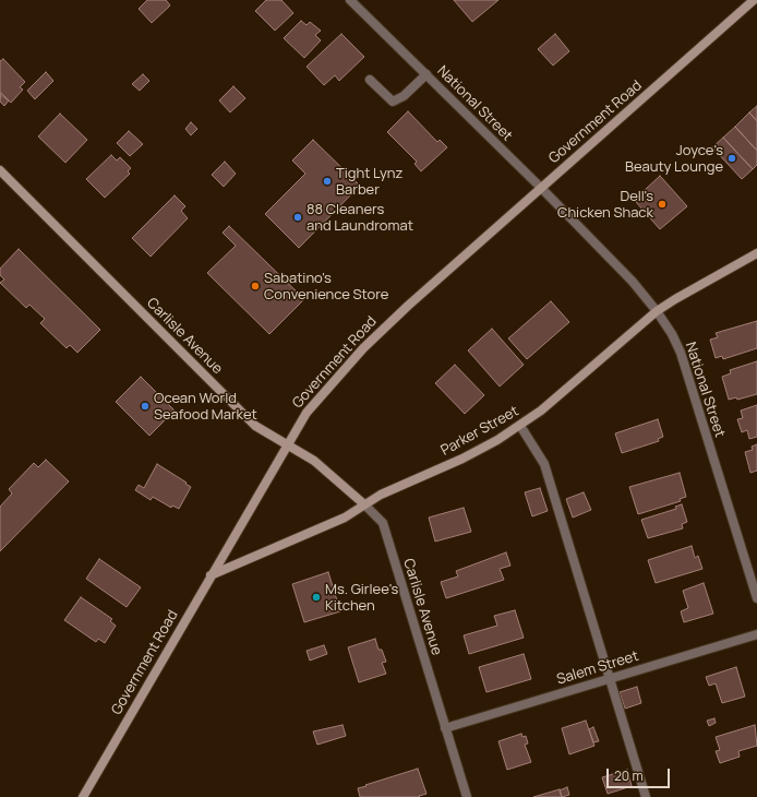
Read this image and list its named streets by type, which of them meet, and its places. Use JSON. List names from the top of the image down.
{
  "streets": {
    "main road": ["Government Road", "Carlisle Avenue", "Parker Street"],
    "street": ["National Street", "Salem Street"]
  },
  "crossings": [
    ["National Street", "Government Road"],
    ["National Street", "Parker Street"],
    ["Government Road", "Carlisle Avenue"],
    ["Government Road", "Parker Street"],
    ["Carlisle Avenue", "Parker Street"],
    ["Carlisle Avenue", "Salem Street"]
  ],
  "places": [
    "Joyce's Beauty Lounge",
    "Tight Lynz Barber",
    "Dell's Chicken Shack",
    "88 Cleaners and Laundromat",
    "Sabatino's Convenience Store",
    "Ocean World Seafood Market",
    "Ms. Girlee's Kitchen"
  ],
  "scale_bar": "20 m"
}
